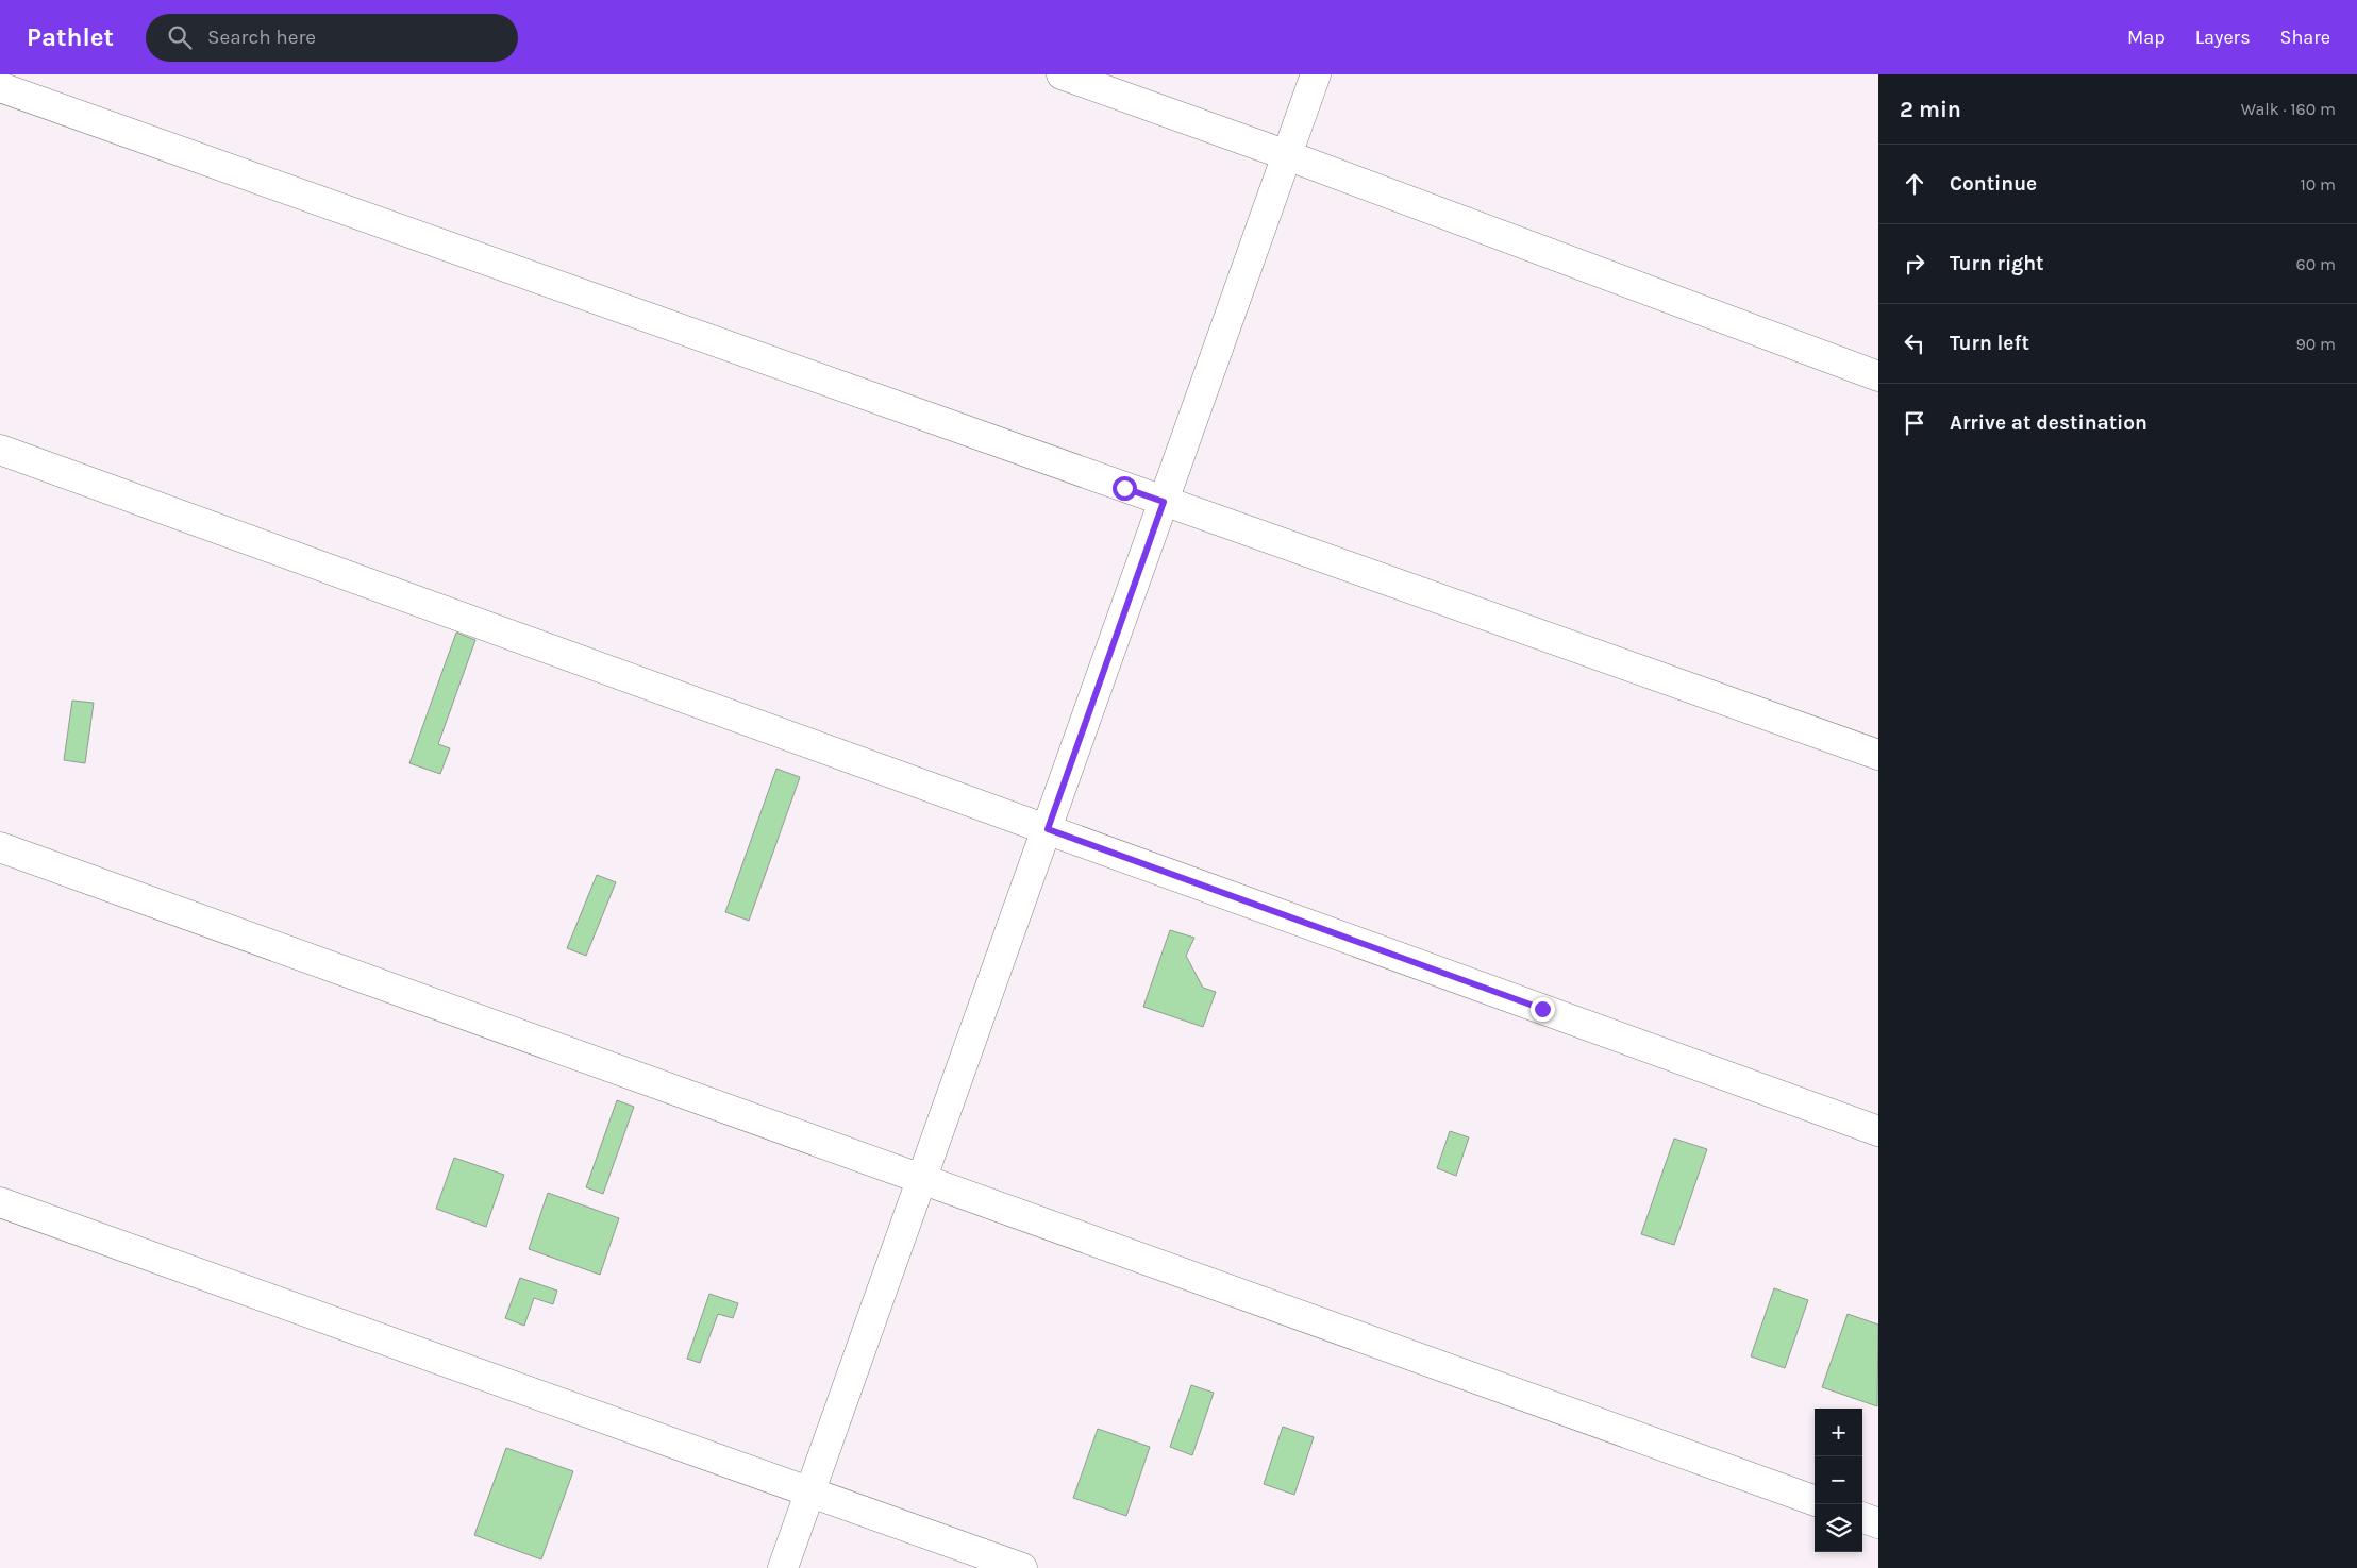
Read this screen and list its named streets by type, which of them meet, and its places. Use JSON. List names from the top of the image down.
{
  "page": {
    "header": "Pathlet",
    "search": "Search here",
    "nav": ["Map", "Layers", "Share"],
    "heading": ["2 min", "Walk · 160 m"],
    "list": [
      ["Continue", "10 m"],
      ["Turn right", "60 m"],
      ["Turn left", "90 m"],
      "Arrive at destination"
    ],
    "map_buttons": ["+", "−"]
  }
}
